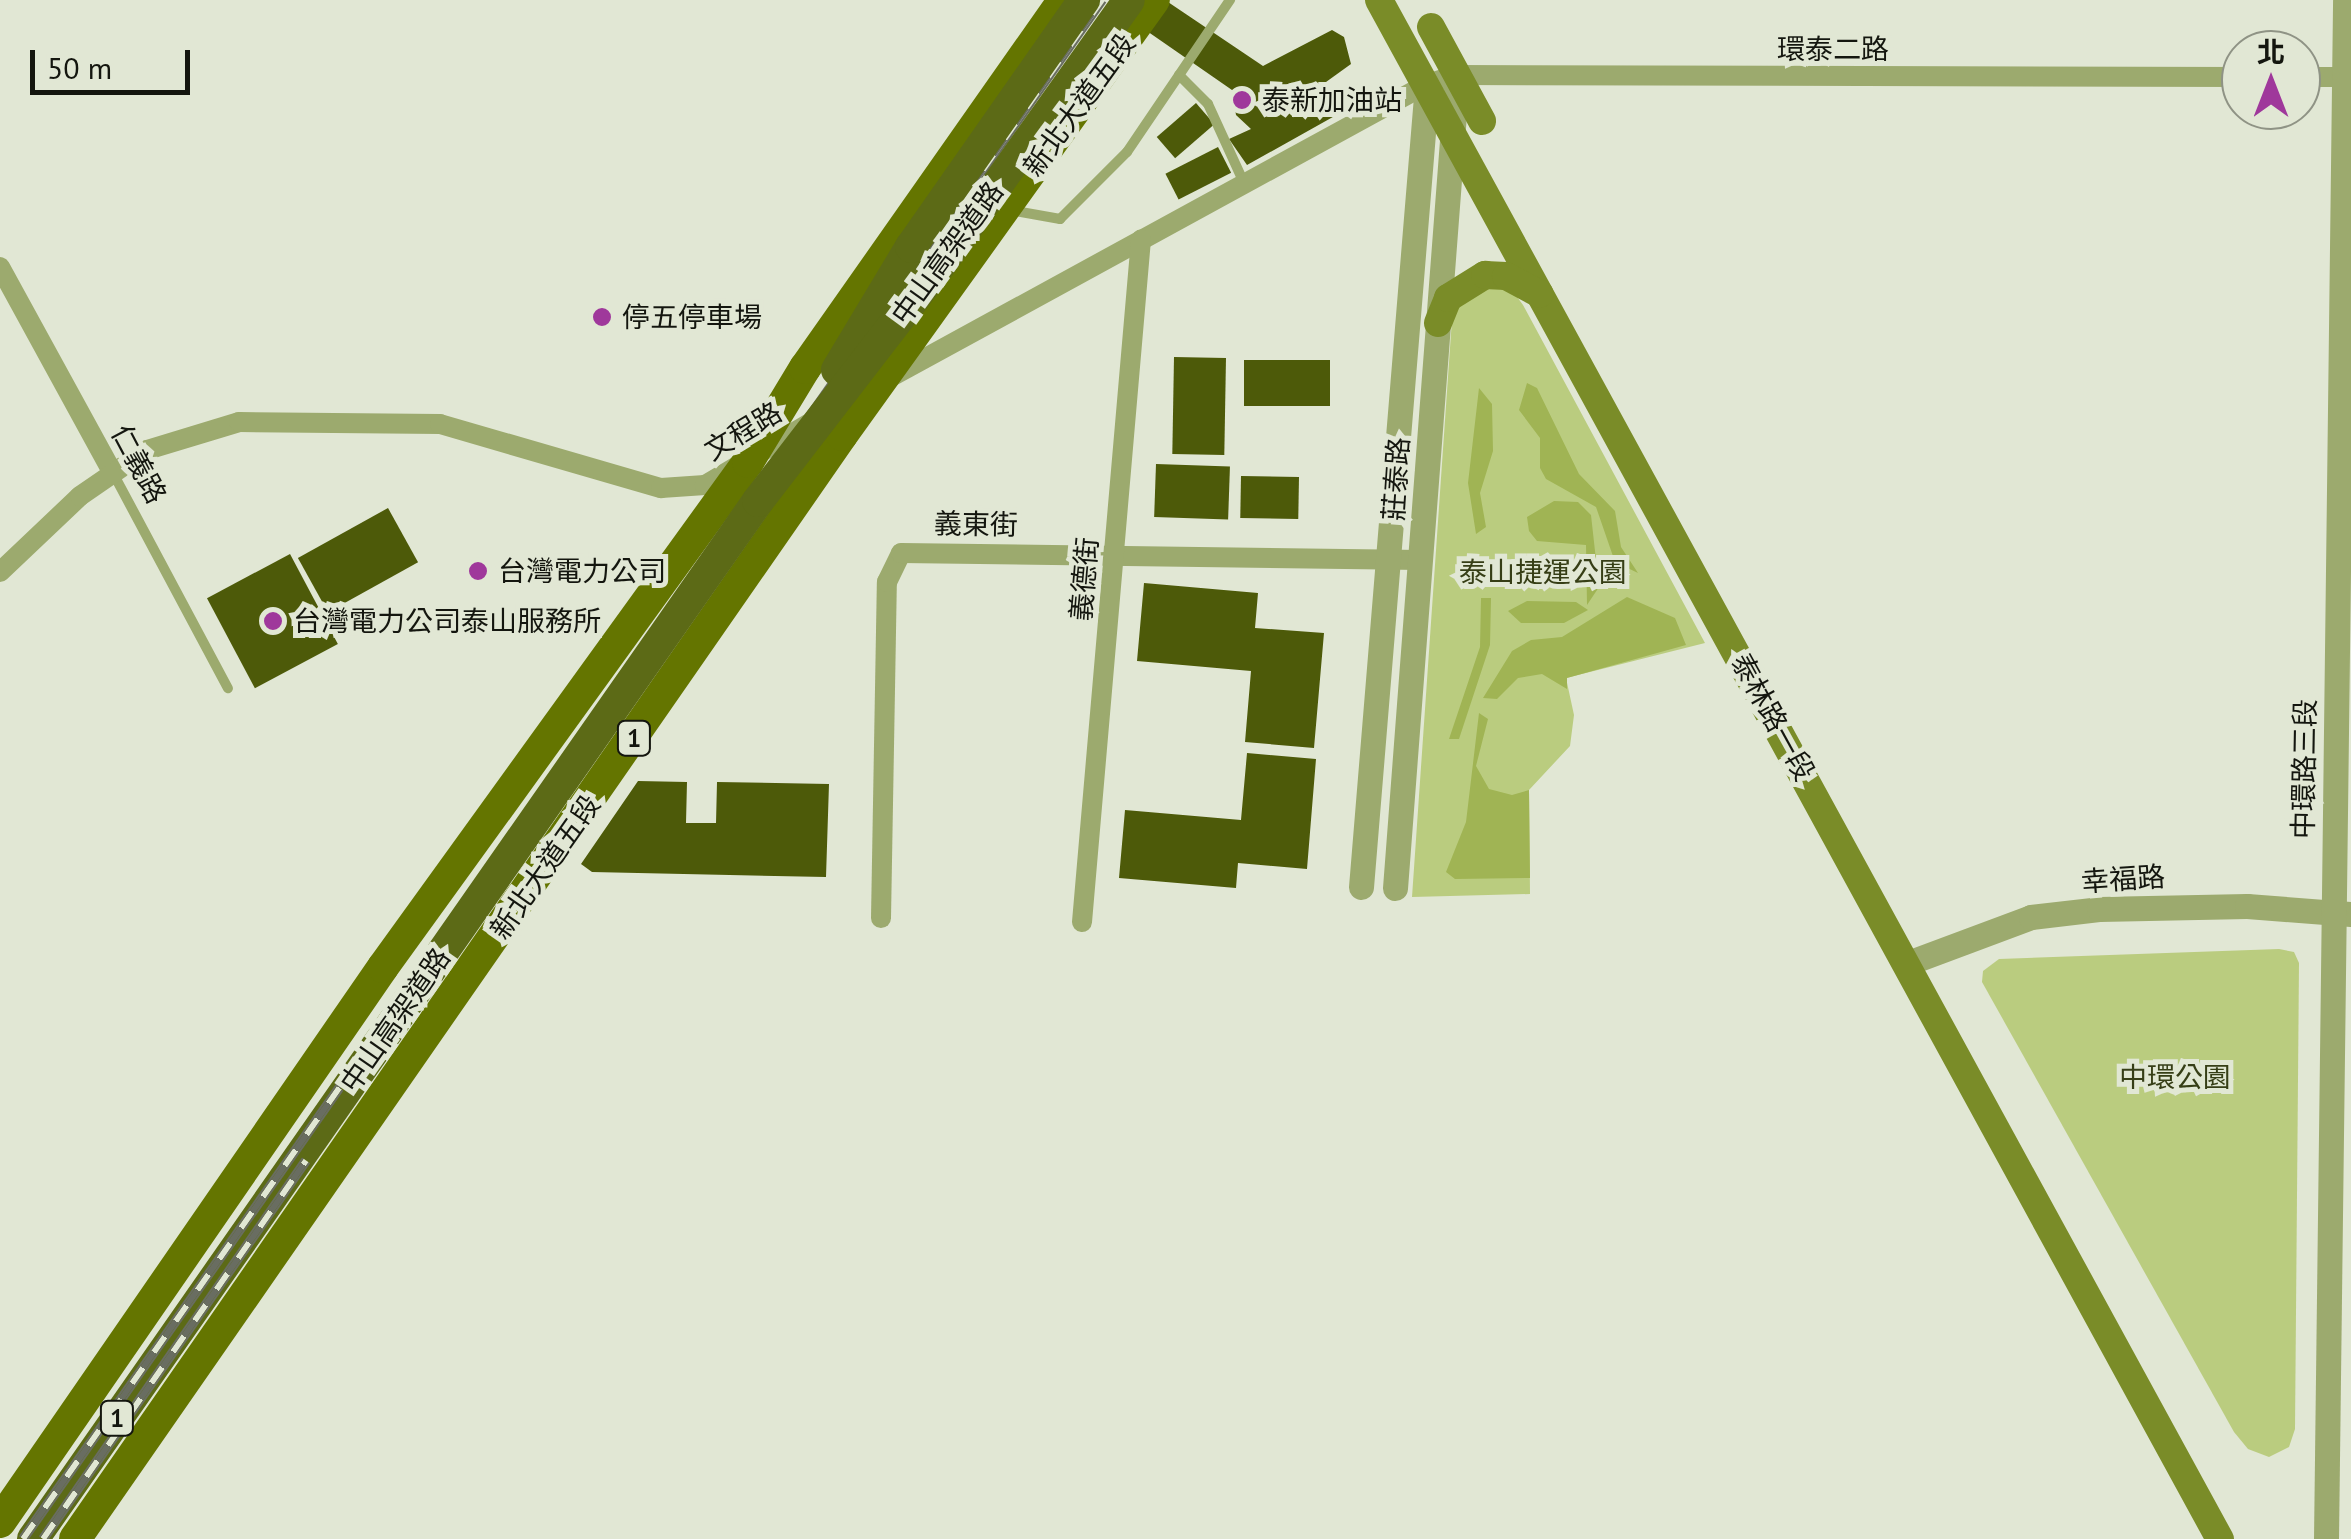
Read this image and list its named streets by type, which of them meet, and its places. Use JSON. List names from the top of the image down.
{
  "streets": {
    "highway": ["中山高架道路", "1"],
    "main road": ["新北大道五段", "泰林路一段"],
    "street": [
      "環泰二路",
      "文程路",
      "仁義路",
      "莊泰路",
      "義東街",
      "義德街",
      "中環路三段",
      "幸福路"
    ]
  },
  "crossings": [
    ["環泰二路", "文程路"],
    ["環泰二路", "莊泰路"],
    ["環泰二路", "泰林路一段"],
    ["新北大道五段", "文程路"],
    ["文程路", "仁義路"],
    ["文程路", "莊泰路"],
    ["文程路", "義德街"],
    ["文程路", "泰林路一段"],
    ["文程路", "1"],
    ["莊泰路", "義東街"],
    ["莊泰路", "泰林路一段"],
    ["義東街", "義德街"],
    ["泰林路一段", "幸福路"],
    ["中環路三段", "幸福路"]
  ],
  "parks": ["泰山捷運公園", "中環公園"],
  "places": [
    "泰新加油站",
    "停五停車場",
    "台灣電力公司",
    "台灣電力公司泰山服務所"
  ],
  "scale_bar": "50 m",
  "north": "top"
}
